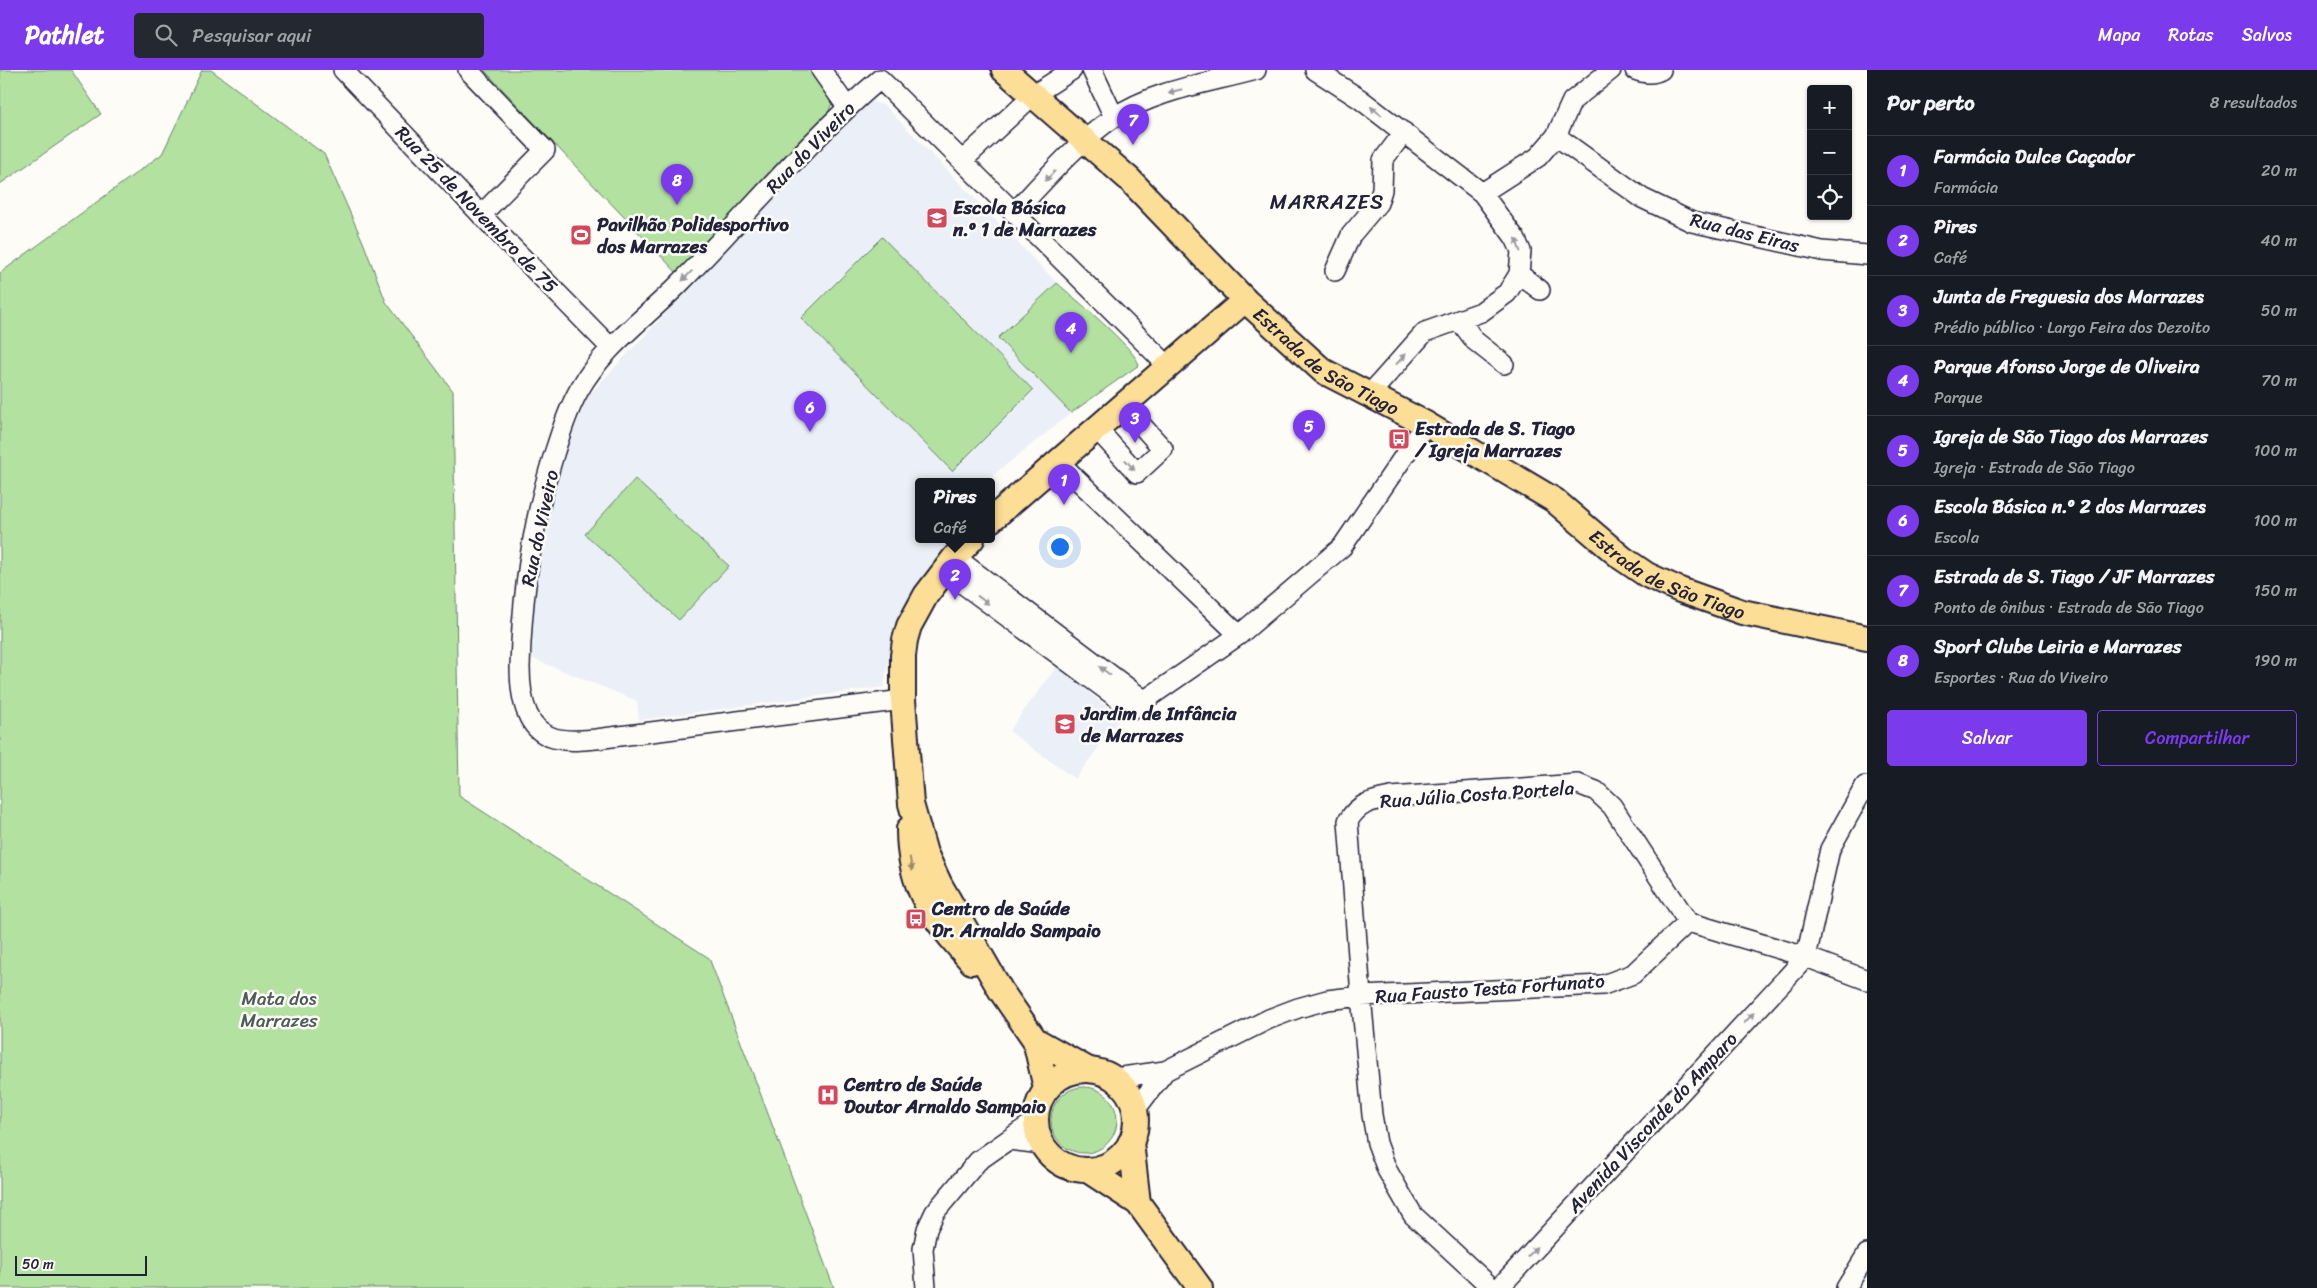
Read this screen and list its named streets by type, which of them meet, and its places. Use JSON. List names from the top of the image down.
{
  "streets": {
    "main road": ["Estrada de São Tiago"],
    "street": [
      "Rua do Viveiro",
      "Rua 25 de Novembro de 75",
      "Rua das Eiras",
      "Rua Júlia Costa Portela",
      "Rua Fausto Testa Fortunato",
      "Avenida Visconde do Amparo"
    ]
  },
  "crossings": [
    ["Rua do Viveiro", "Rua 25 de Novembro de 75"],
    ["Rua Júlia Costa Portela", "Rua Fausto Testa Fortunato"]
  ],
  "one_way": ["Avenida Visconde do Amparo"],
  "districts": ["MARRAZES"],
  "parks": ["Mata dos Marrazes"],
  "places": {
    "school or university": ["Escola Básica n.º 1 de Marrazes", "Jardim de Infância de Marrazes"],
    "sports": ["Pavilhão Polidesportivo dos Marrazes"],
    "bus stop": ["Estrada de S. Tiago / Igreja Marrazes", "Centro de Saúde Dr. Arnaldo Sampaio"],
    "hospital": ["Centro de Saúde Doutor Arnaldo Sampaio"]
  },
  "scale_bar": "50 m",
  "page": {
    "header": "Pathlet",
    "search": "Pesquisar aqui",
    "nav": ["Mapa", "Rotas", "Salvos"],
    "heading": ["Por perto", "8 resultados"],
    "map_buttons": ["+", "−"],
    "pins": [
      "7",
      "8",
      "4",
      "6",
      "3",
      "5",
      "1",
      "2"
    ],
    "list": [
      {
        "mark": "1",
        "name": "Farmácia Dulce Caçador",
        "note": "Farmácia",
        "value": "20 m"
      },
      {
        "mark": "2",
        "name": "Pires",
        "note": "Café",
        "value": "40 m"
      },
      {
        "mark": "3",
        "name": "Junta de Freguesia dos Marrazes",
        "note": "Prédio público · Largo Feira dos Dezoito",
        "value": "50 m"
      },
      {
        "mark": "4",
        "name": "Parque Afonso Jorge de Oliveira",
        "note": "Parque",
        "value": "70 m"
      },
      {
        "mark": "5",
        "name": "Igreja de São Tiago dos Marrazes",
        "note": "Igreja · Estrada de São Tiago",
        "value": "100 m"
      },
      {
        "mark": "6",
        "name": "Escola Básica n.º 2 dos Marrazes",
        "note": "Escola",
        "value": "100 m"
      },
      {
        "mark": "7",
        "name": "Estrada de S. Tiago / JF Marrazes",
        "note": "Ponto de ônibus · Estrada de São Tiago",
        "value": "150 m"
      },
      {
        "mark": "8",
        "name": "Sport Clube Leiria e Marrazes",
        "note": "Esportes · Rua do Viveiro",
        "value": "190 m"
      }
    ],
    "popup": ["Pires", "Café"],
    "buttons": ["Salvar", "Compartilhar"],
    "scale": "50 m"
  }
}
